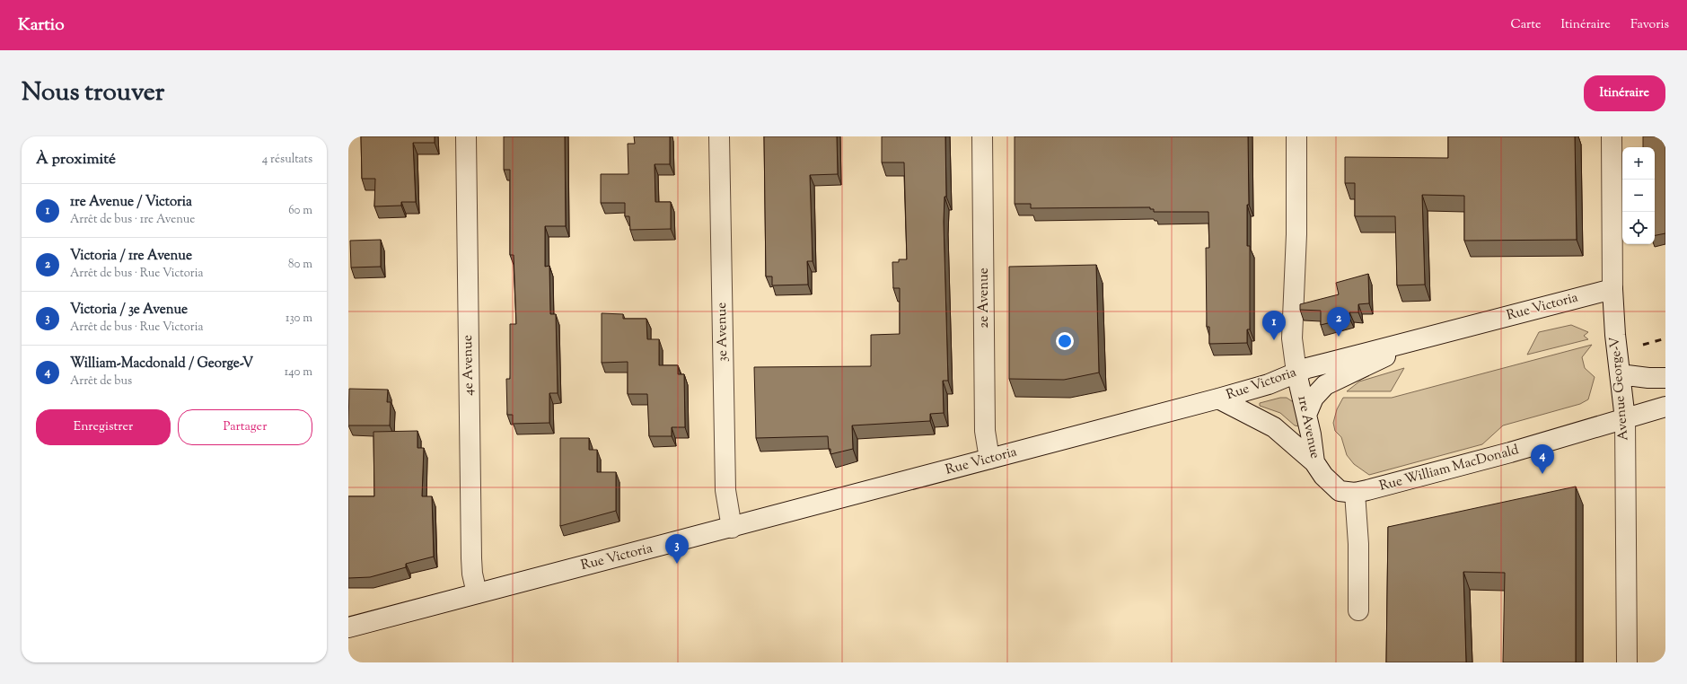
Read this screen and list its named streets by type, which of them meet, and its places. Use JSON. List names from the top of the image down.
{
  "streets": {
    "main road": [
      "2e Avenue",
      "Rue Victoria",
      "3e Avenue",
      "4e Avenue",
      "Avenue George-V",
      "1re Avenue",
      "Rue William MacDonald"
    ]
  },
  "crossings": [
    ["2e Avenue", "Rue Victoria"],
    ["Rue Victoria", "3e Avenue"],
    ["Rue Victoria", "4e Avenue"],
    ["Rue Victoria", "Avenue George-V"],
    ["Rue Victoria", "1re Avenue"],
    ["Avenue George-V", "Rue William MacDonald"],
    ["1re Avenue", "Rue William MacDonald"]
  ],
  "page": {
    "header": "Kartio",
    "nav": ["Carte", "Itinéraire", "Favoris"],
    "title": "Nous trouver",
    "buttons": [
      "Itinéraire",
      ["Enregistrer", "Partager"]
    ],
    "heading": ["À proximité", "4 résultats"],
    "map_buttons": ["+", "−"],
    "list": [
      {
        "mark": "1",
        "name": "1re Avenue / Victoria",
        "note": "Arrêt de bus · 1re Avenue",
        "value": "60 m"
      },
      {
        "mark": "2",
        "name": "Victoria / 1re Avenue",
        "note": "Arrêt de bus · Rue Victoria",
        "value": "80 m"
      },
      {
        "mark": "3",
        "name": "Victoria / 3e Avenue",
        "note": "Arrêt de bus · Rue Victoria",
        "value": "130 m"
      },
      {
        "mark": "4",
        "name": "William-Macdonald / George-V",
        "note": "Arrêt de bus",
        "value": "140 m"
      }
    ],
    "pins": [
      "2",
      "1",
      "4",
      "3"
    ]
  }
}
